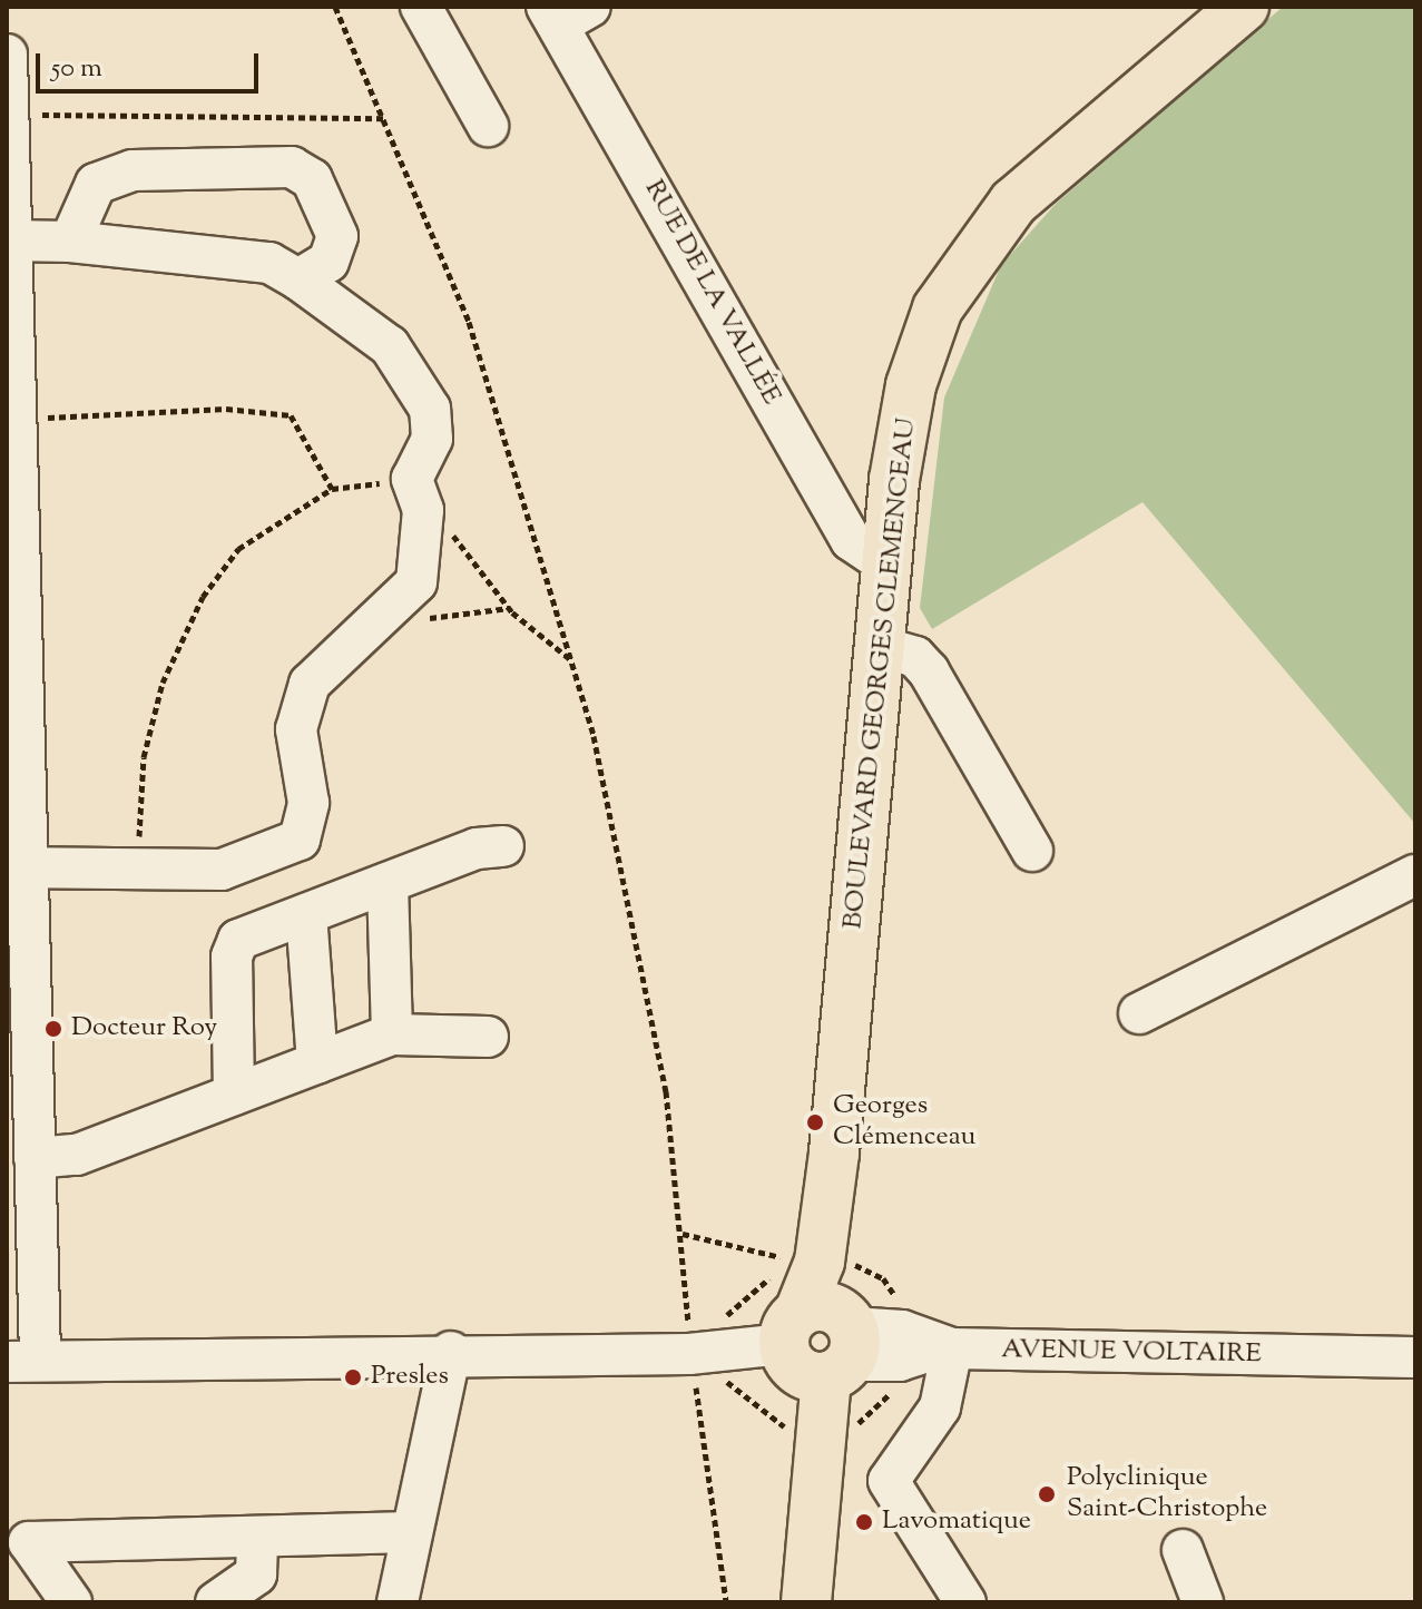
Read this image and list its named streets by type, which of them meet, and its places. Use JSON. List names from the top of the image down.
{
  "streets": {
    "main road": ["BOULEVARD GEORGES CLEMENCEAU"],
    "street": ["RUE DE LA VALLÉE", "AVENUE VOLTAIRE"]
  },
  "crossings": [
    ["RUE DE LA VALLÉE", "BOULEVARD GEORGES CLEMENCEAU"]
  ],
  "places": [
    "Docteur Roy",
    "Georges Clémenceau",
    "Presles",
    "Polyclinique Saint-Christophe",
    "Lavomatique"
  ],
  "scale_bar": "50 m"
}
